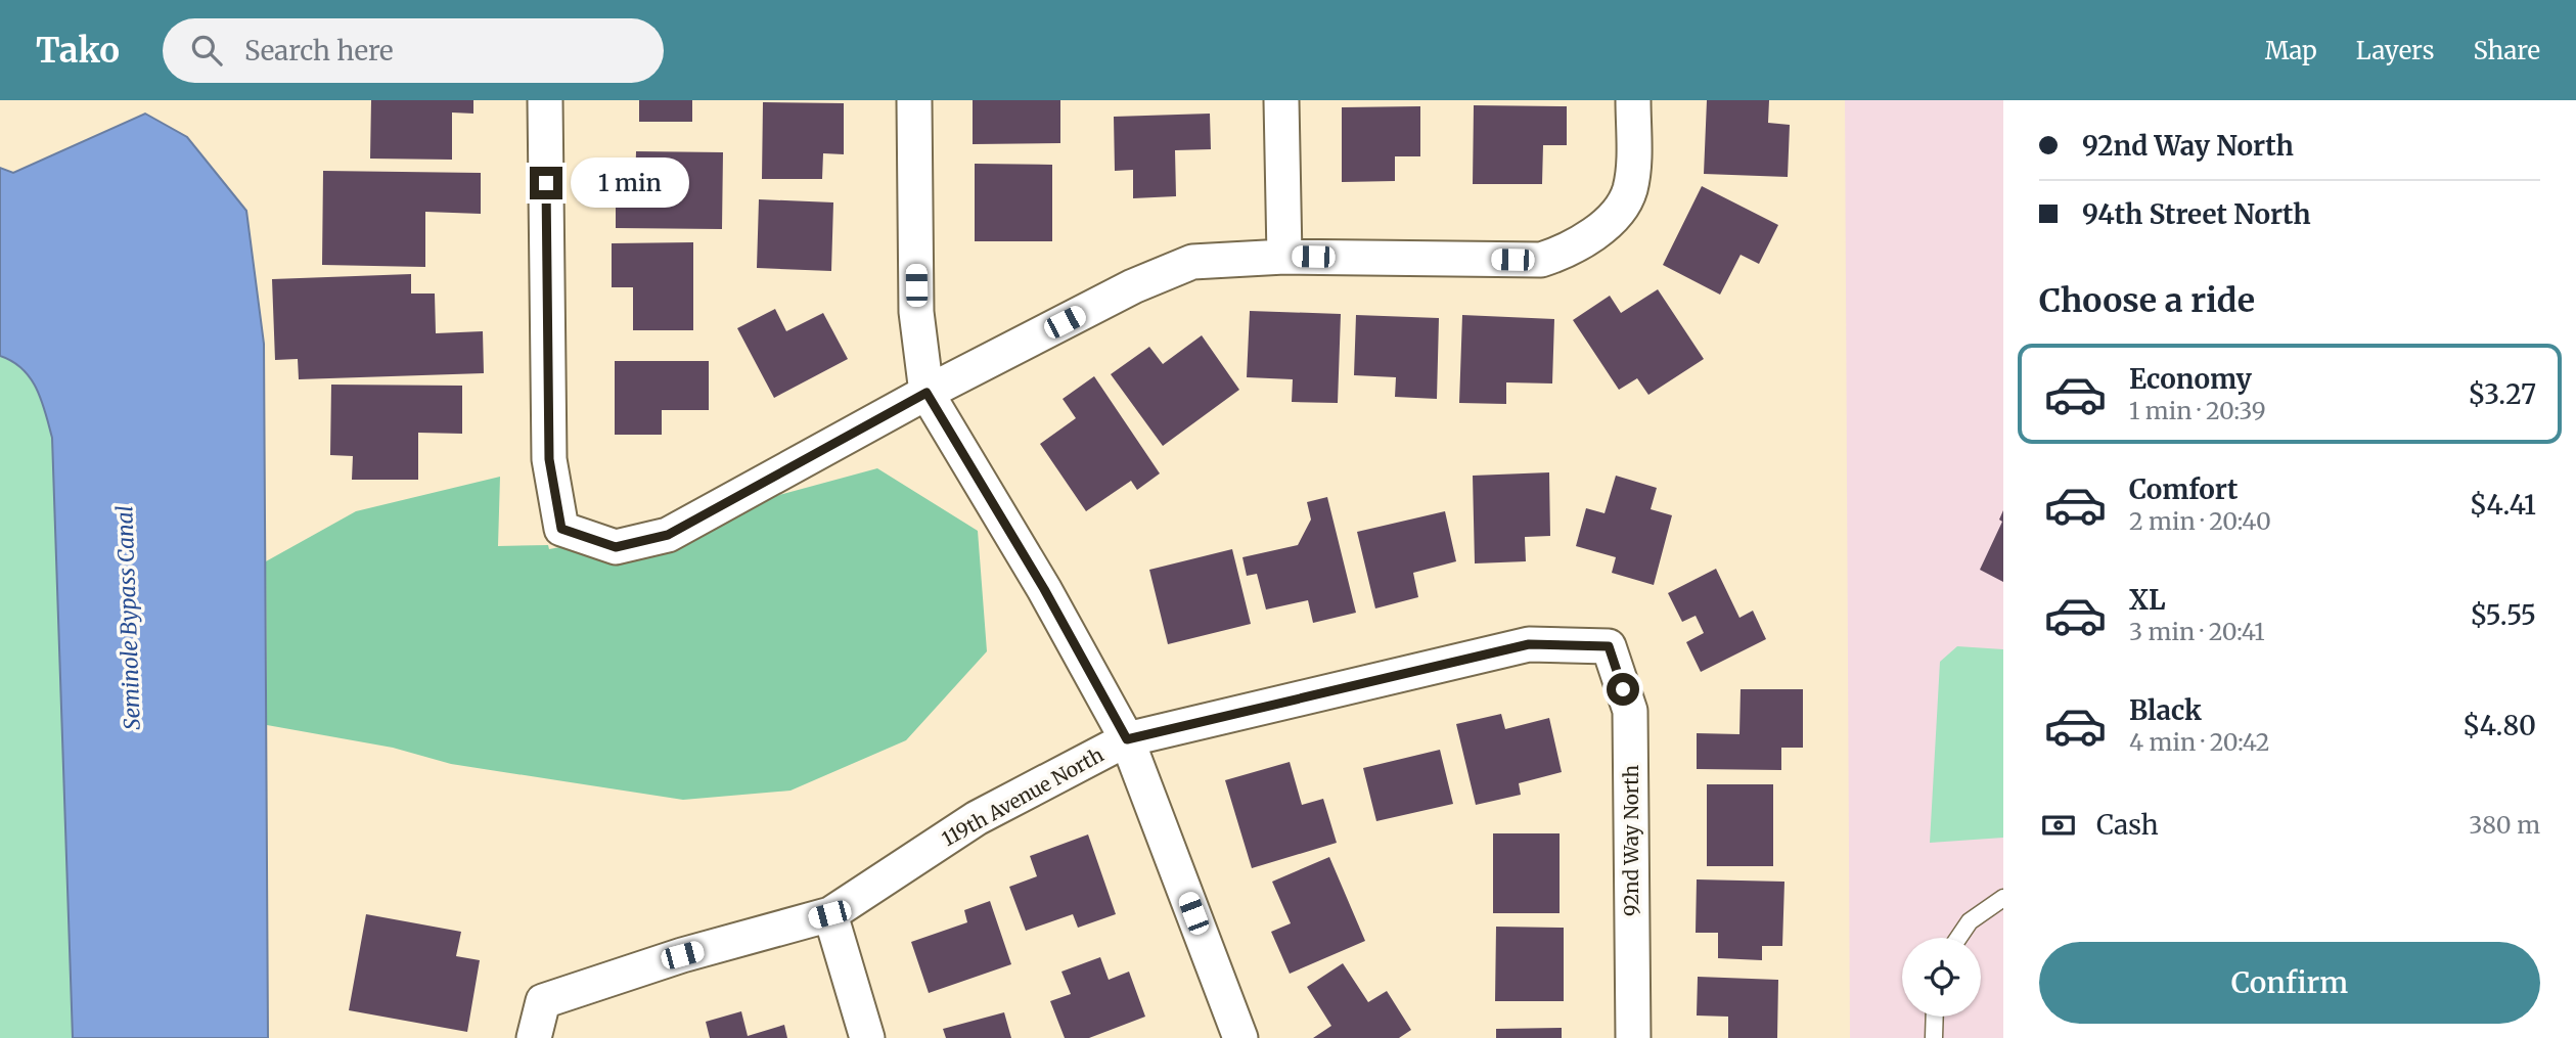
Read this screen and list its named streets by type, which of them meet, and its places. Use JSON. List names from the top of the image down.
{
  "streets": {
    "street": ["119th Avenue North", "92nd Way North"]
  },
  "crossings": [
    ["119th Avenue North", "92nd Way North"]
  ],
  "water": ["Seminole Bypass Canal"],
  "page": {
    "header": "Tako",
    "search": "Search here",
    "nav": ["Map", "Layers", "Share"],
    "banner": ["92nd Way North", "94th Street North"],
    "bubble": "1 min",
    "heading": "Choose a ride",
    "list": [
      {
        "name": "Economy",
        "note": "1 min · 20:39",
        "value": "$3.27"
      },
      {
        "name": "Comfort",
        "note": "2 min · 20:40",
        "value": "$4.41"
      },
      {
        "name": "XL",
        "note": "3 min · 20:41",
        "value": "$5.55"
      },
      {
        "name": "Black",
        "note": "4 min · 20:42",
        "value": "$4.80"
      }
    ],
    "pay": ["Cash", "380 m"],
    "buttons": "Confirm"
  }
}
